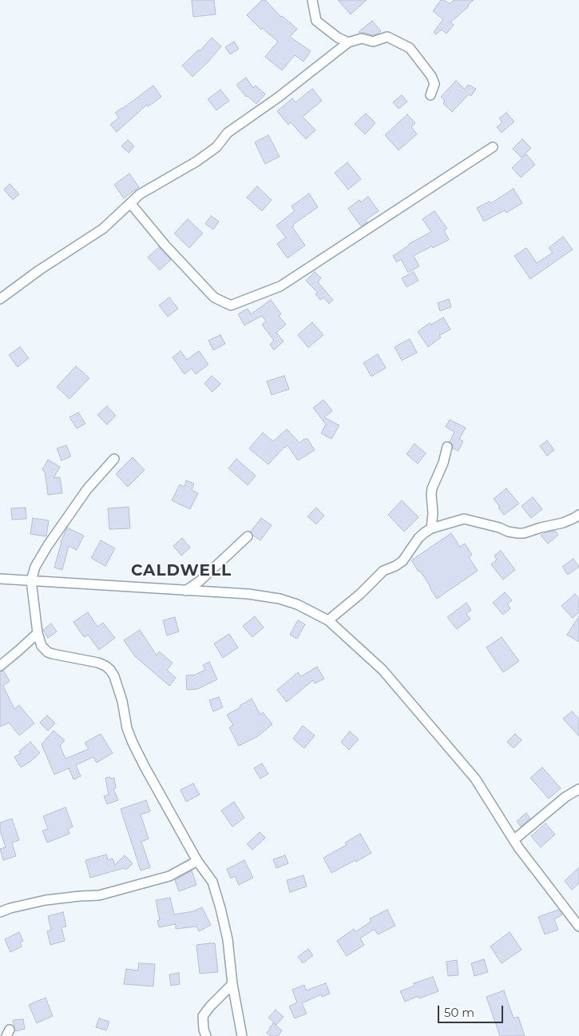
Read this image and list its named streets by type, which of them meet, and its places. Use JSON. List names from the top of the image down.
{
  "districts": ["CALDWELL"],
  "scale_bar": "50 m"
}
